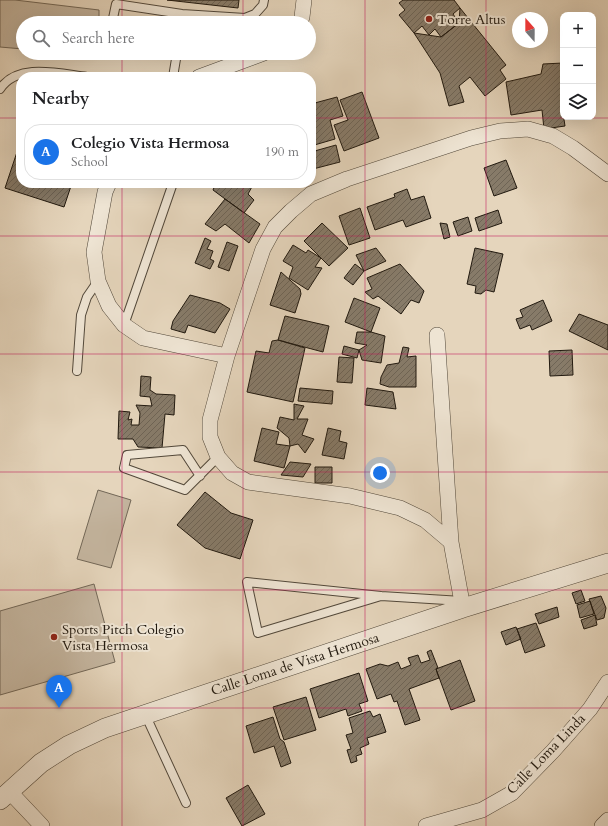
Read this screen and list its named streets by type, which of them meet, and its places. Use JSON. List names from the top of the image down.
{
  "streets": {
    "street": ["Calle Loma de Vista Hermosa", "Calle Loma Linda"]
  },
  "places": ["Torre Altus", "Sports Pitch Colegio Vista Hermosa"],
  "north": "top",
  "page": {
    "map_buttons": ["+", "−"],
    "search": "Search here",
    "heading": "Nearby",
    "list": [
      {
        "mark": "A",
        "name": "Colegio Vista Hermosa",
        "note": "School",
        "value": "190 m"
      }
    ],
    "pins": "A"
  }
}
